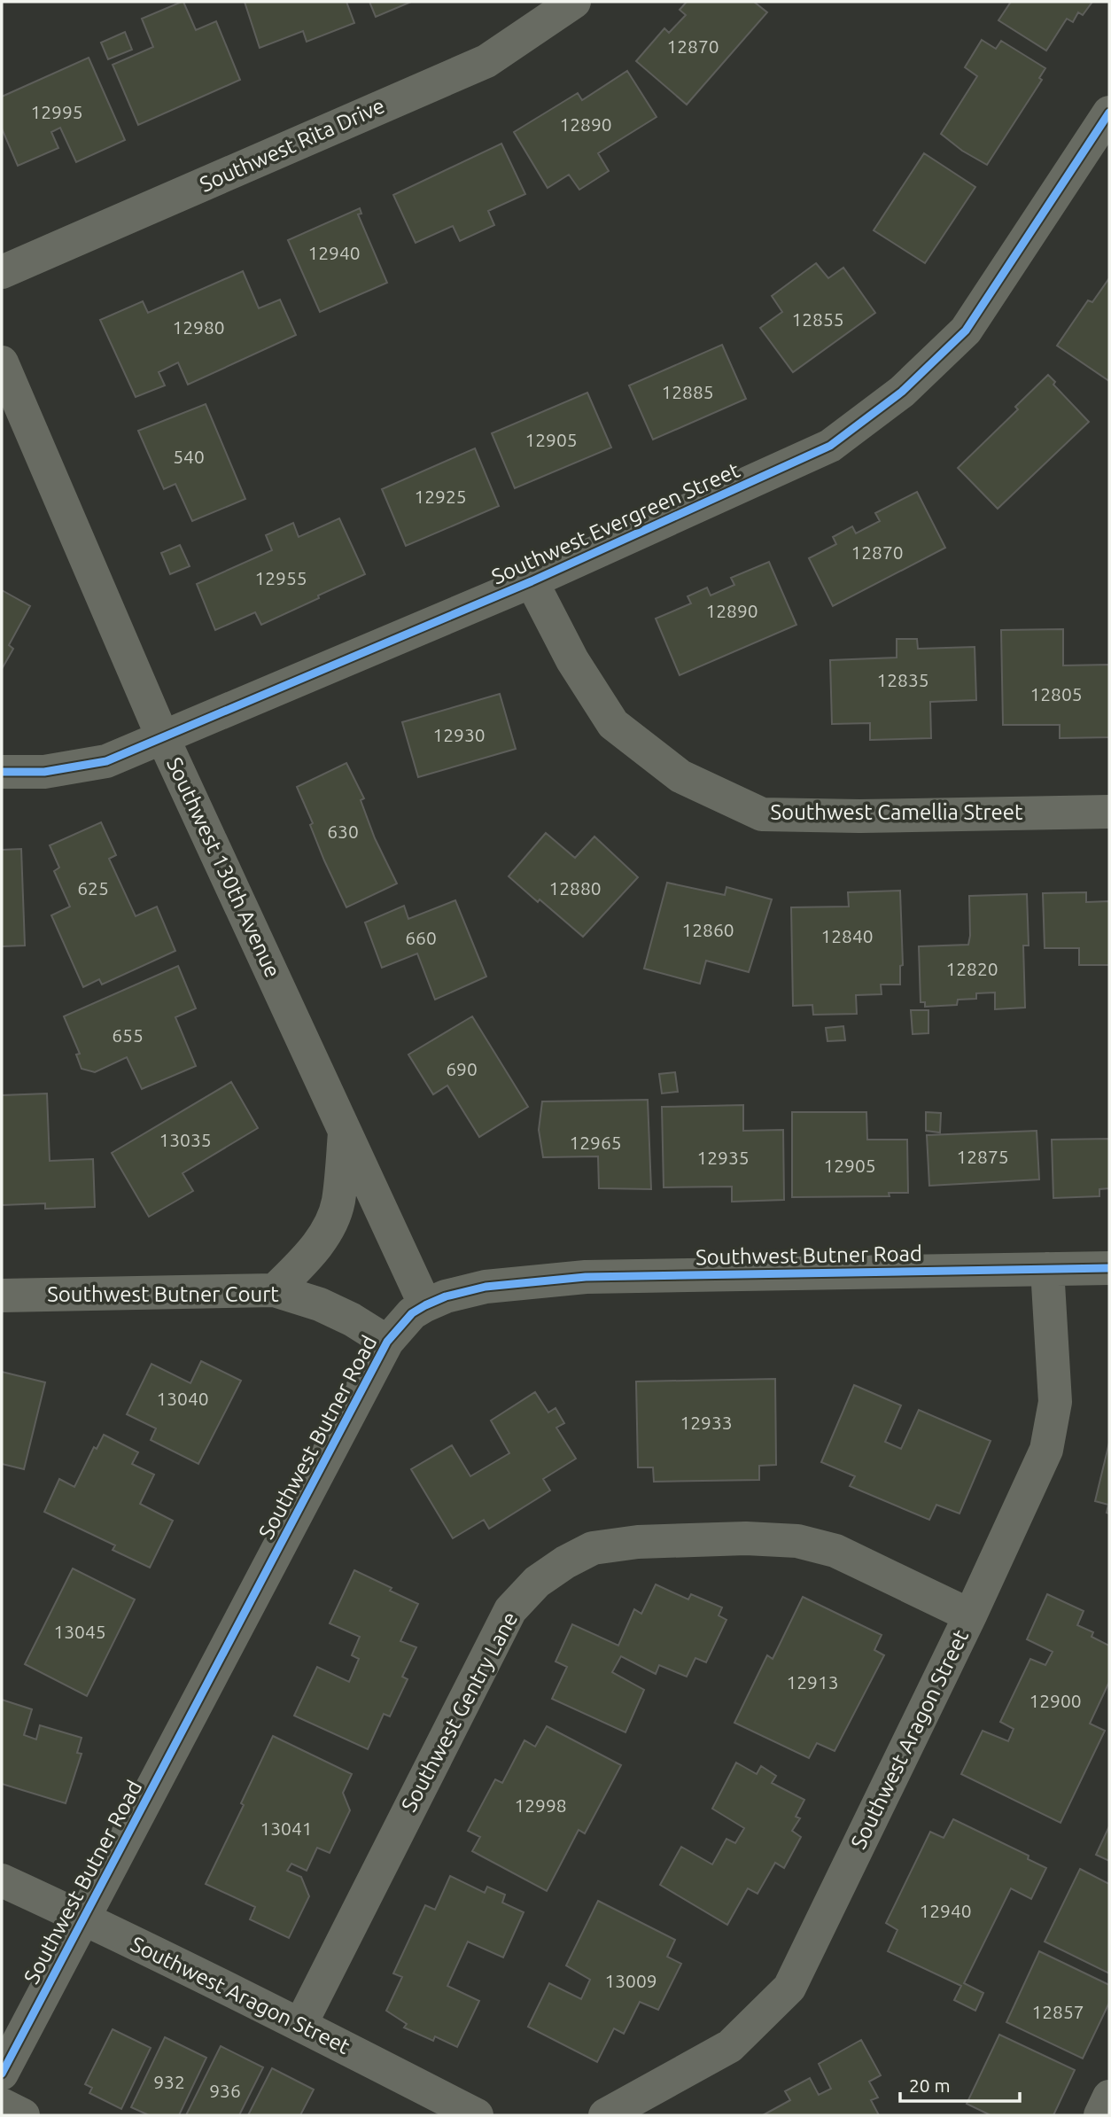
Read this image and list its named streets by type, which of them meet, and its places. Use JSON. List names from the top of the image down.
{
  "streets": {
    "street": [
      "Southwest Rita Drive",
      "Southwest Evergreen Street",
      "Southwest Camellia Street",
      "Southwest 130th Avenue",
      "Southwest Butner Road",
      "Southwest Butner Court",
      "Southwest Gentry Lane",
      "Southwest Aragon Street"
    ]
  },
  "crossings": [
    ["Southwest Evergreen Street", "Southwest Camellia Street"],
    ["Southwest Evergreen Street", "Southwest 130th Avenue"],
    ["Southwest 130th Avenue", "Southwest Butner Road"],
    ["Southwest 130th Avenue", "Southwest Butner Court"],
    ["Southwest Butner Road", "Southwest Butner Court"],
    ["Southwest Butner Road", "Southwest Aragon Street"],
    ["Southwest Gentry Lane", "Southwest Aragon Street"]
  ],
  "house_numbers": [
    "12870",
    "12995",
    "12890",
    "12940",
    "12855",
    "12980",
    "12885",
    "12905",
    "540",
    "12925",
    "12870",
    "12955",
    "12890",
    "12835",
    "12805",
    "12930",
    "630",
    "625",
    "12880",
    "12860",
    "12840",
    "660",
    "12820",
    "655",
    "690",
    "13035",
    "12965",
    "12875",
    "12935",
    "12905",
    "13040",
    "12933",
    "13045",
    "12913",
    "12900",
    "12998",
    "13041",
    "12940",
    "13009",
    "12857",
    "932",
    "936"
  ],
  "scale_bar": "20 m"
}
